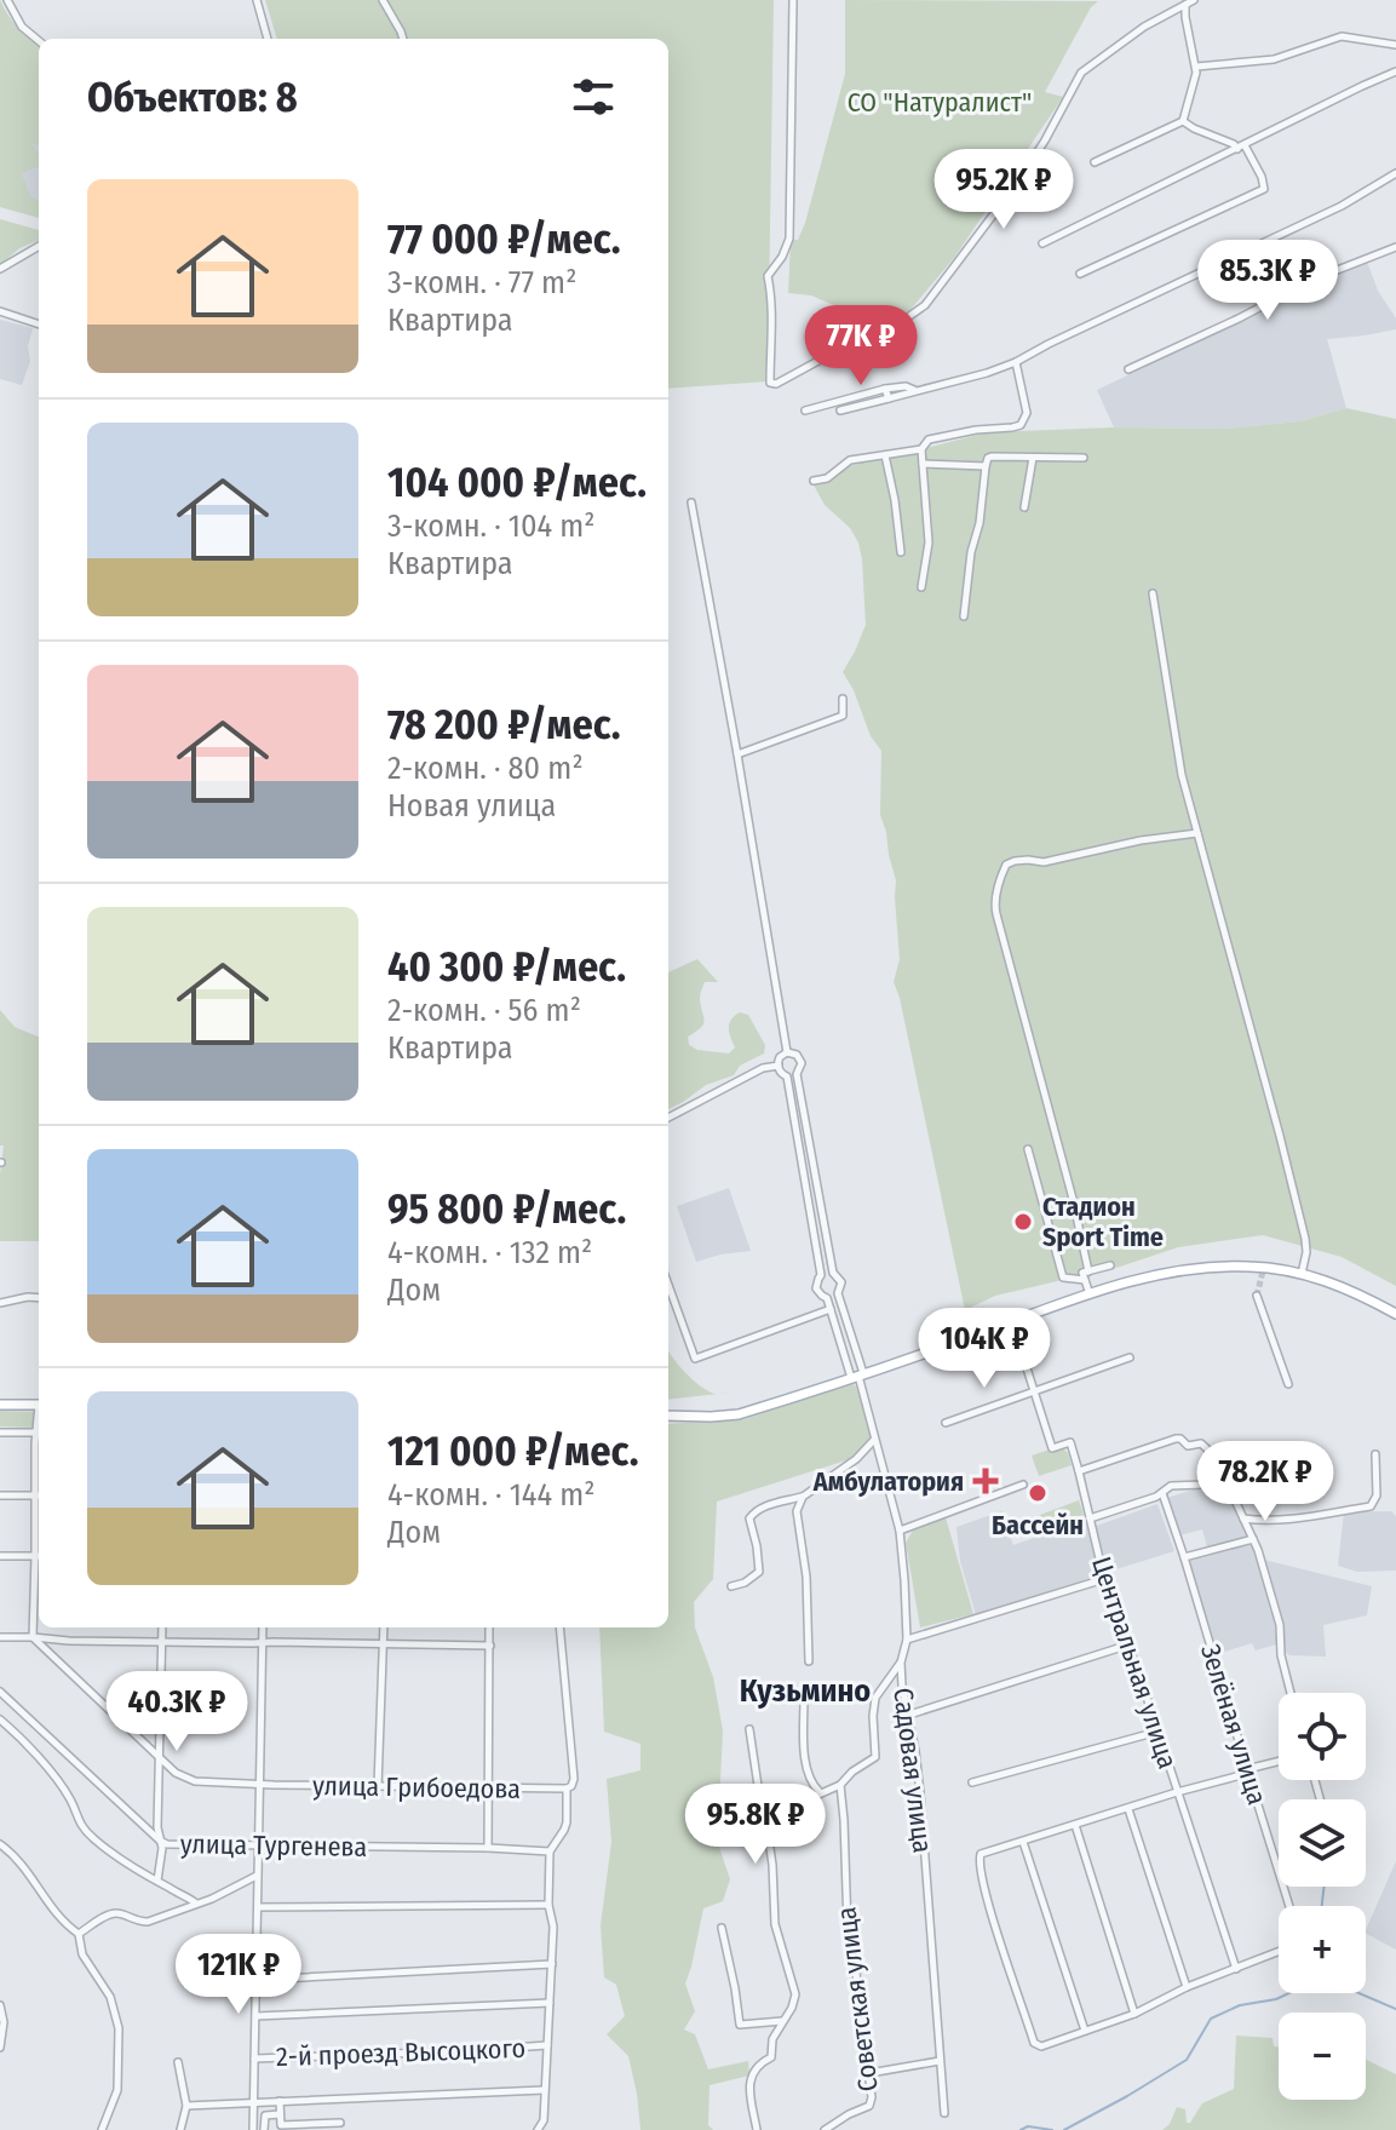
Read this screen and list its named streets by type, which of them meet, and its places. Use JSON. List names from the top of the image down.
{
  "streets": {
    "street": [
      "Центральная улица",
      "Зелёная улица",
      "Садовая улица",
      "улица Грибоедова",
      "улица Тургенева",
      "Советская улица",
      "2-й проезд Высоцкого"
    ]
  },
  "crossings": [
    ["Центральная улица", "Зелёная улица"]
  ],
  "districts": ["Кузьмино"],
  "parks": ["СО \"Натуралист\""],
  "places": {
    "other": ["Стадион Sport Time", "Бассейн"],
    "health": ["Амбулатория"]
  },
  "page": {
    "heading": "Объектов: 8",
    "price": [
      "95.2K ₽",
      "85.3K ₽",
      "77K ₽",
      "104K ₽",
      "78.2K ₽",
      "40.3K ₽",
      "95.8K ₽",
      "121K ₽"
    ],
    "list": [
      {
        "name": "77 000 ₽/мес.",
        "note": "3-комн. · 77 m² · Квартира"
      },
      {
        "name": "104 000 ₽/мес.",
        "note": "3-комн. · 104 m² · Квартира"
      },
      {
        "name": "78 200 ₽/мес.",
        "note": "2-комн. · 80 m² · Новая улица"
      },
      {
        "name": "40 300 ₽/мес.",
        "note": "2-комн. · 56 m² · Квартира"
      },
      {
        "name": "95 800 ₽/мес.",
        "note": "4-комн. · 132 m² · Дом"
      },
      {
        "name": "121 000 ₽/мес.",
        "note": "4-комн. · 144 m² · Дом"
      }
    ],
    "map_buttons": ["+", "−"]
  }
}
